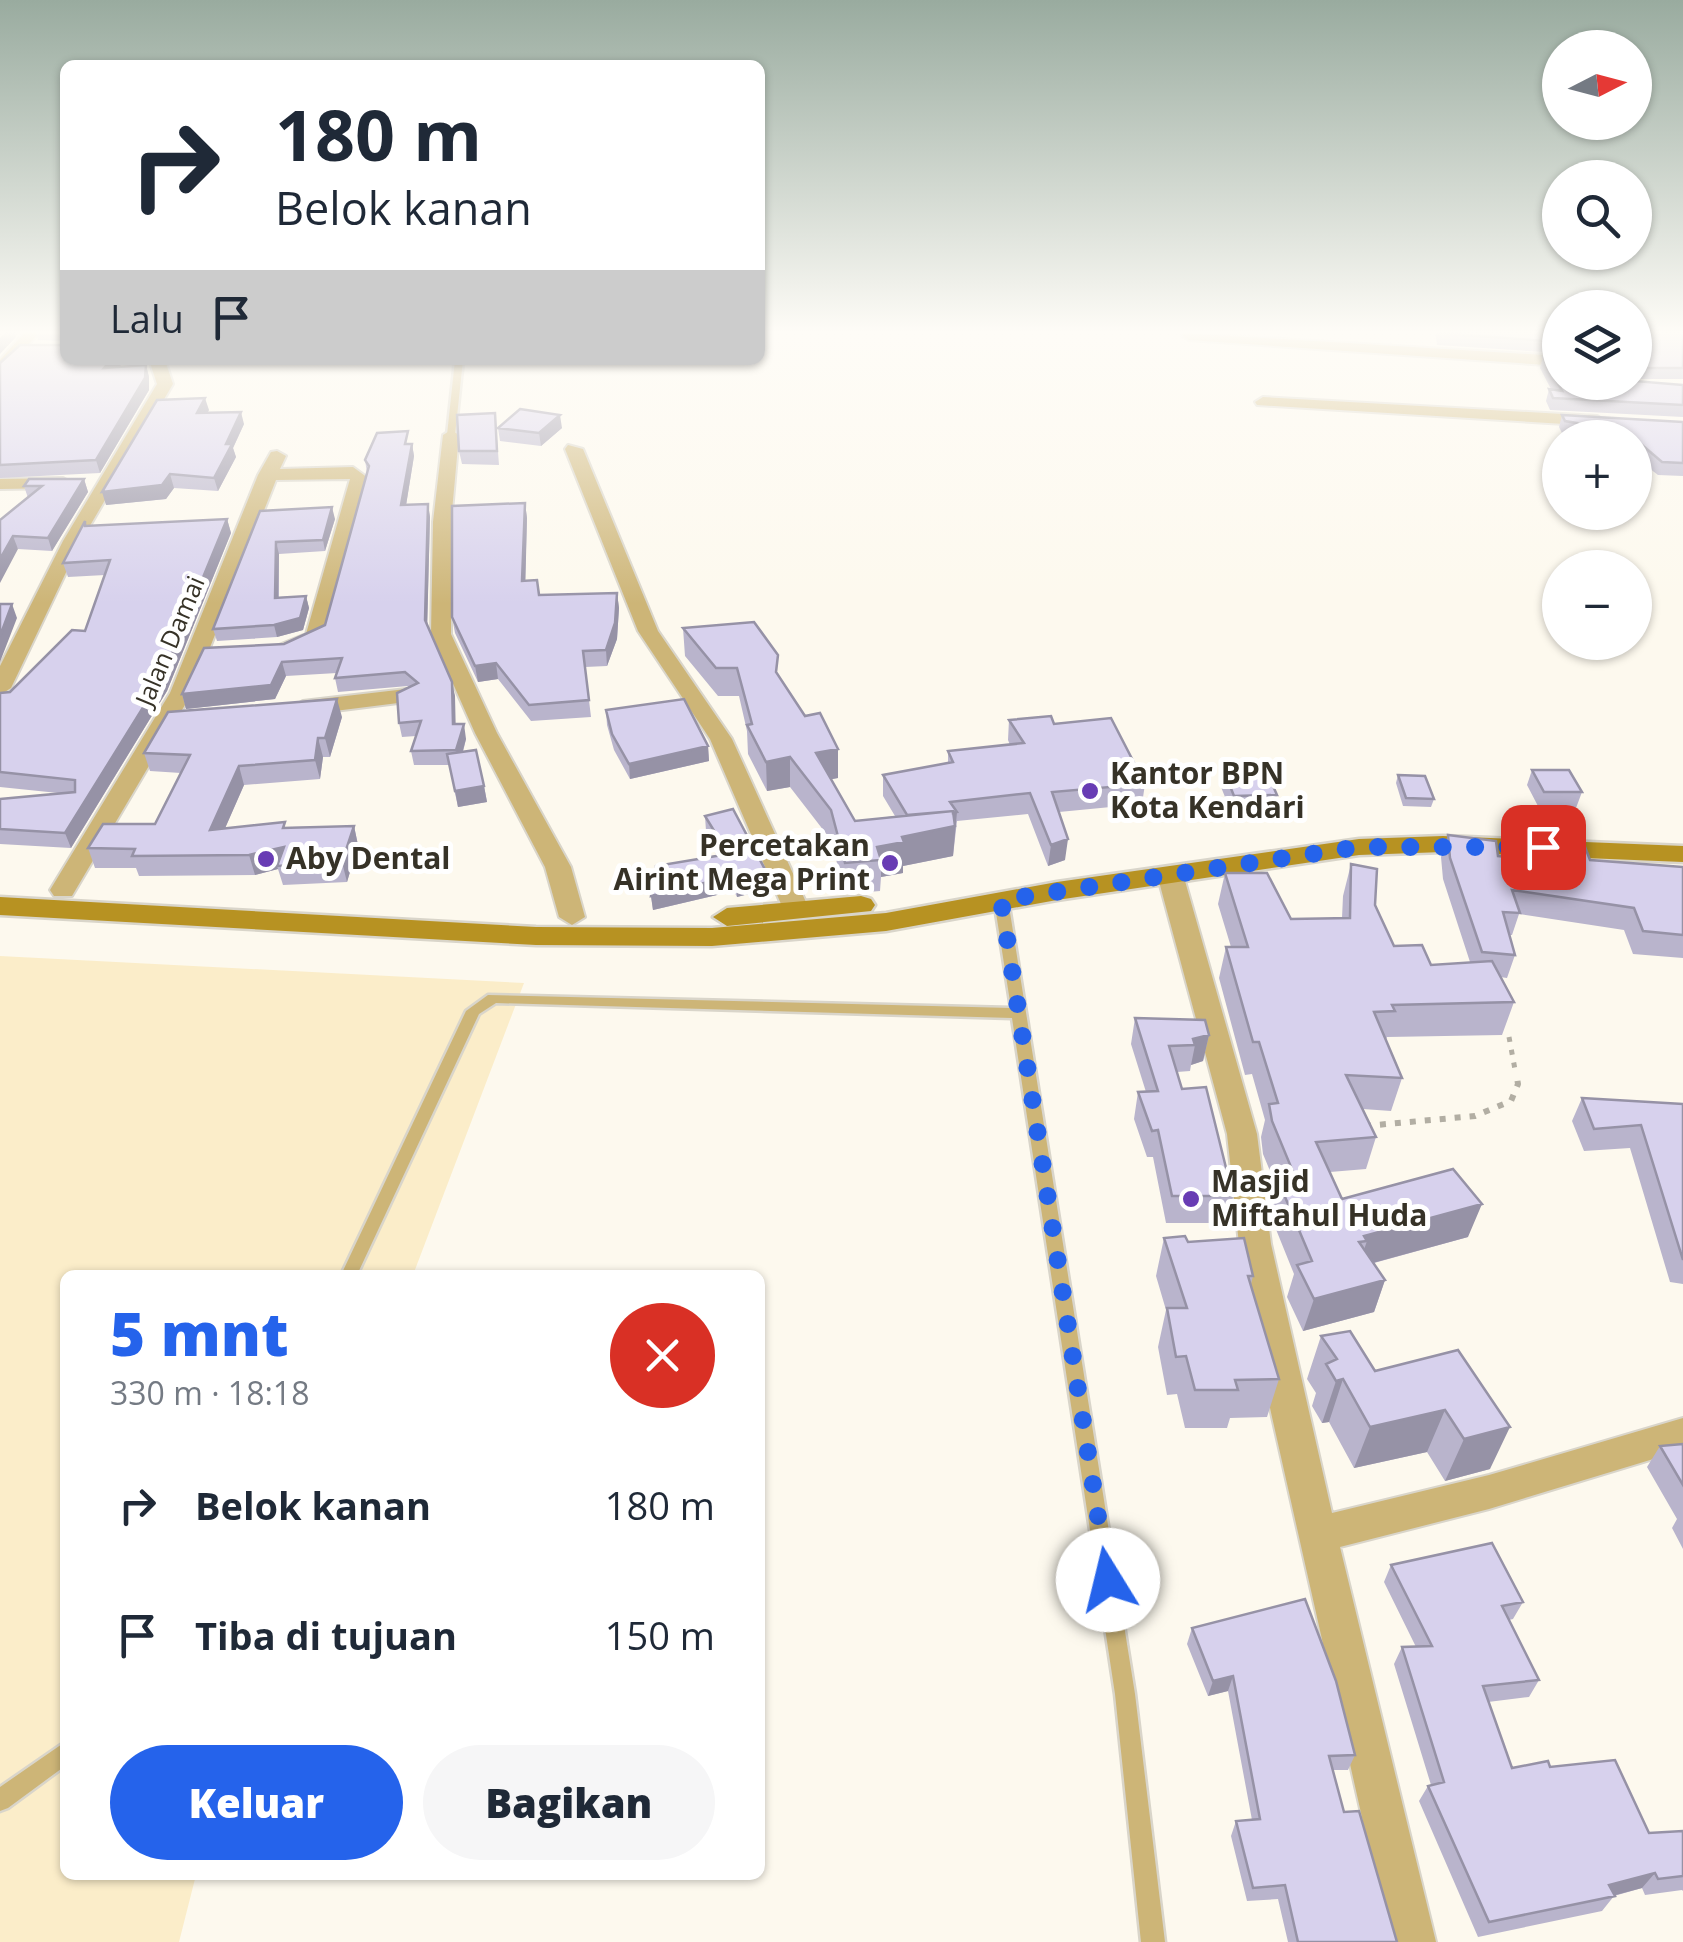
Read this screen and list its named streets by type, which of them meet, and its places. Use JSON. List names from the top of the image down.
{
  "streets": {
    "street": ["Jalan Damai"]
  },
  "places": [
    "Kantor BPN Kota Kendari",
    "Aby Dental",
    "Percetakan Airint Mega Print",
    "Masjid Miftahul Huda"
  ],
  "north": "right",
  "page": {
    "map_buttons": ["+", "−"],
    "turn": ["180 m", "Belok kanan"],
    "then": "Lalu",
    "heading": ["5 mnt", "330 m · 18:18"],
    "list": [
      {
        "name": "Belok kanan",
        "value": "180 m"
      },
      {
        "name": "Tiba di tujuan",
        "value": "150 m"
      }
    ],
    "buttons": ["Keluar", "Bagikan"]
  }
}
